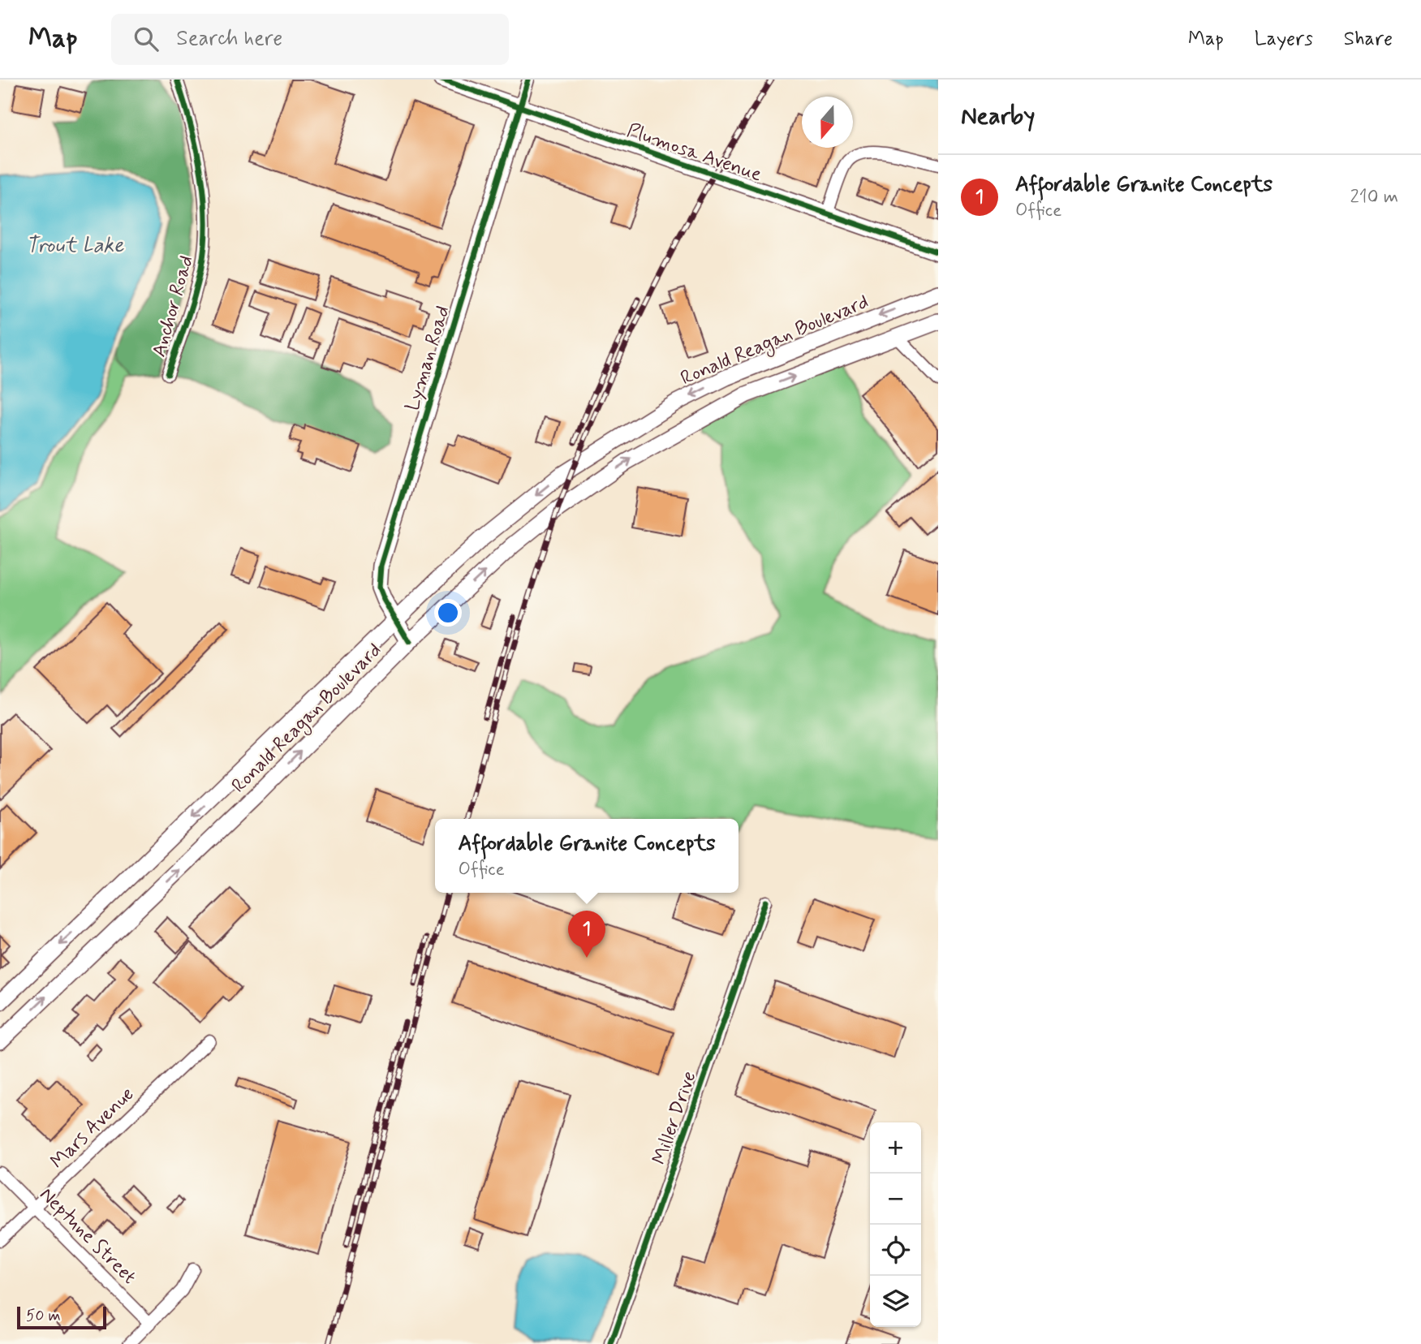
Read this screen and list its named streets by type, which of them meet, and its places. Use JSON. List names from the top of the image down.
{
  "streets": {
    "main road": ["Plumosa Avenue", "Ronald Reagan Boulevard", "Lyman Road"],
    "street": [
      "Anchor Road",
      "Miller Drive",
      "Mars Avenue",
      "Neptune Street"
    ]
  },
  "crossings": [
    ["Plumosa Avenue", "Lyman Road"],
    ["Ronald Reagan Boulevard", "Lyman Road"],
    ["Mars Avenue", "Neptune Street"]
  ],
  "water": ["Trout Lake"],
  "scale_bar": "50 m",
  "north": "bottom",
  "page": {
    "header": "Map",
    "search": "Search here",
    "nav": ["Map", "Layers", "Share"],
    "heading": "Nearby",
    "list": [
      {
        "mark": "1",
        "name": "Affordable Granite Concepts",
        "note": "Office",
        "value": "210 m"
      }
    ],
    "popup": ["Affordable Granite Concepts", "Office"],
    "pins": "1",
    "map_buttons": ["+", "−"],
    "scale": "50 m"
  }
}
